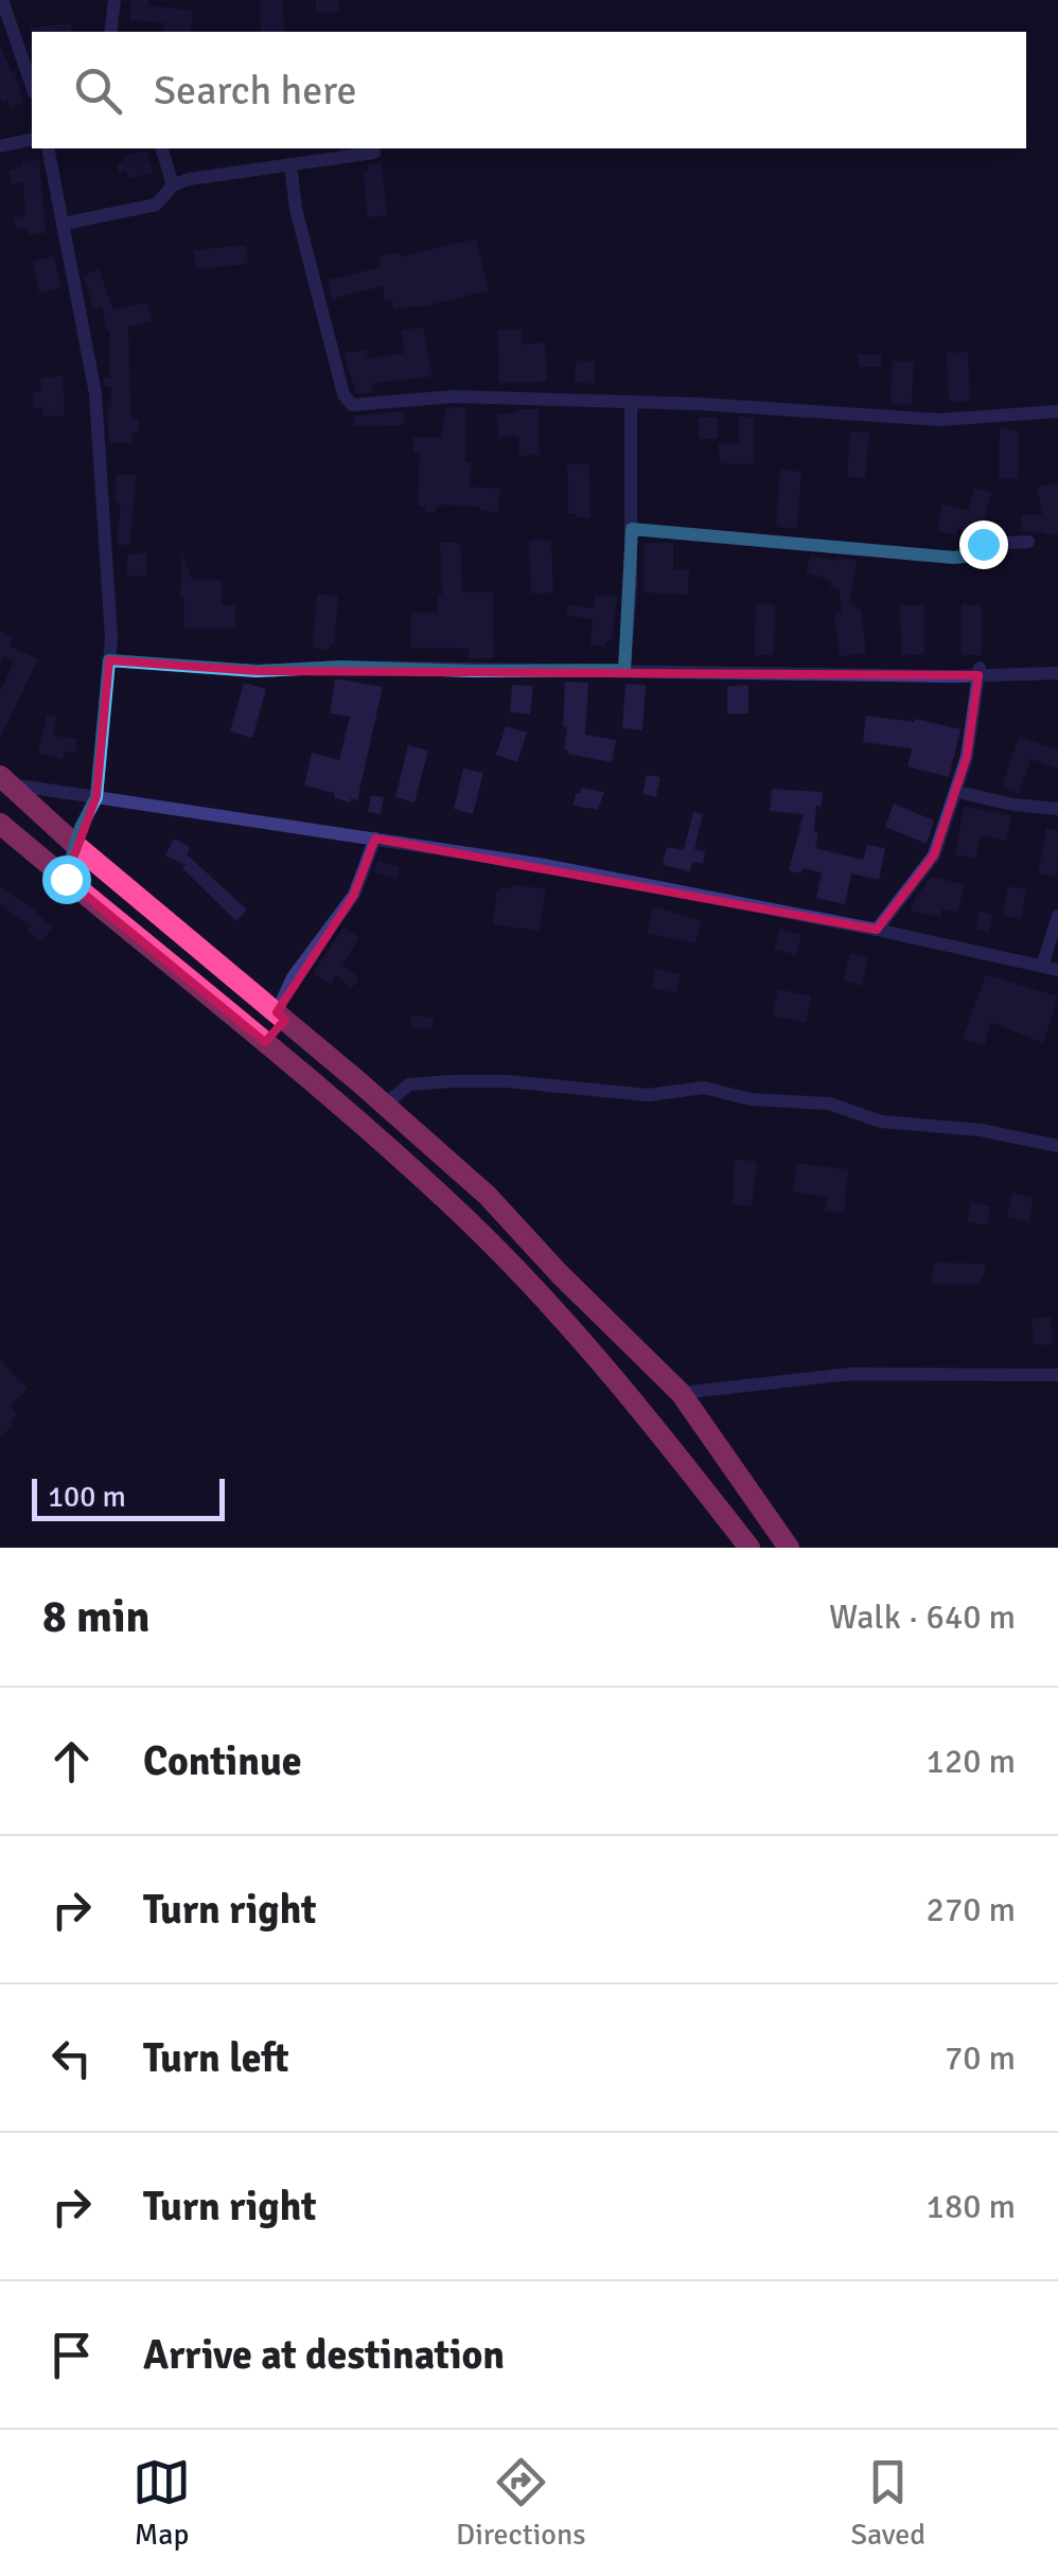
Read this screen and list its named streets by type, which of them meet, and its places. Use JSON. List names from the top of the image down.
{
  "scale_bar": "100 m",
  "page": {
    "search": "Search here",
    "scale": "100 m",
    "heading": ["8 min", "Walk · 640 m"],
    "list": [
      ["Continue", "120 m"],
      ["Turn right", "270 m"],
      ["Turn left", "70 m"],
      ["Turn right", "180 m"],
      "Arrive at destination"
    ],
    "nav": ["Map", "Directions", "Saved"]
  }
}
